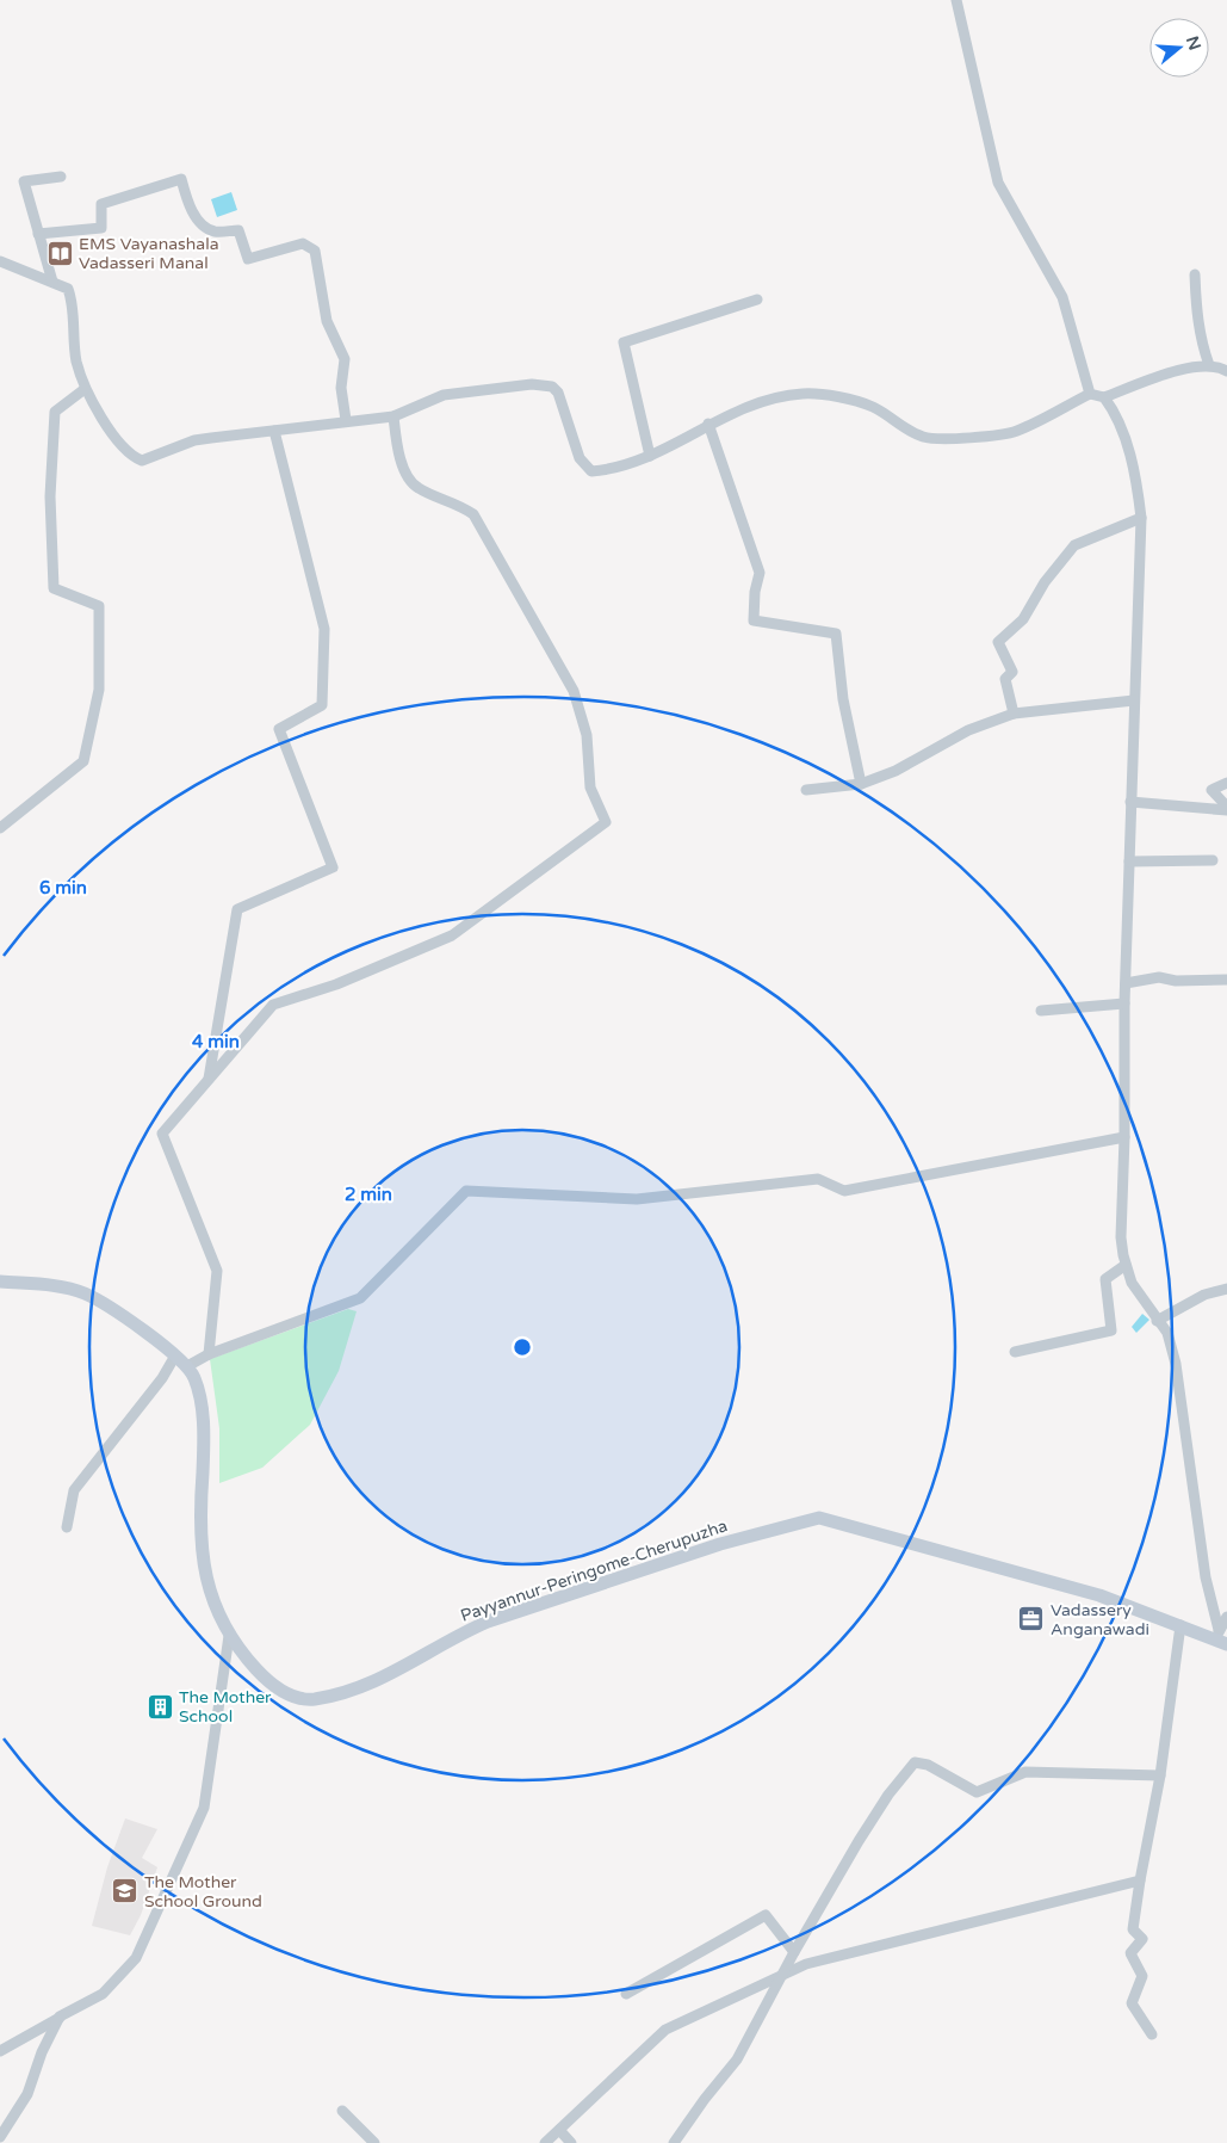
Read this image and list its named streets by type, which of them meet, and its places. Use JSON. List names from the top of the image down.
{
  "streets": {
    "main road": ["Payyannur-Peringome-Cherupuzha"]
  },
  "places": {
    "library": ["EMS Vayanashala Vadasseri Manal"],
    "office": ["Vadassery Anganawadi"],
    "building": ["The Mother School"],
    "school or university": ["The Mother School Ground"]
  },
  "north": "right",
  "rings": ["6 min", "4 min", "2 min"]
}
